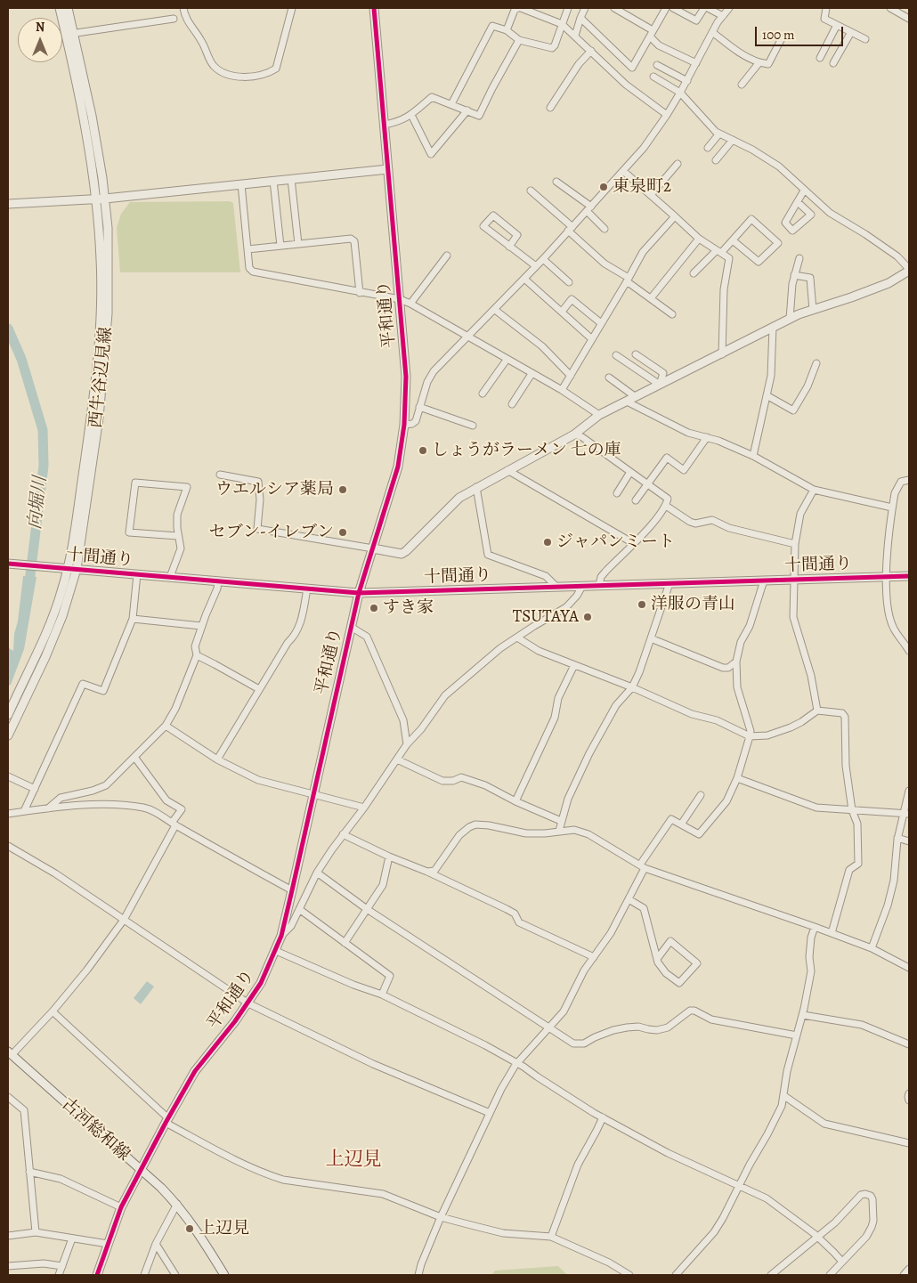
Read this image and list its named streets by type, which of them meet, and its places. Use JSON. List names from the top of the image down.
{
  "streets": {
    "street": [
      "平和通り",
      "西牛谷辺見線",
      "十間通り",
      "古河総和線"
    ]
  },
  "crossings": [
    ["平和通り", "十間通り"],
    ["平和通り", "古河総和線"],
    ["西牛谷辺見線", "十間通り"]
  ],
  "districts": ["上辺見"],
  "water": ["向堀川"],
  "places": [
    "東泉町2",
    "しょうがラーメン 七の庫",
    "ウエルシア薬局",
    "セブン-イレブン",
    "ジャパンミート",
    "洋服の青山",
    "すき家",
    "TSUTAYA",
    "上辺見"
  ],
  "scale_bar": "100 m",
  "north": "top"
}
